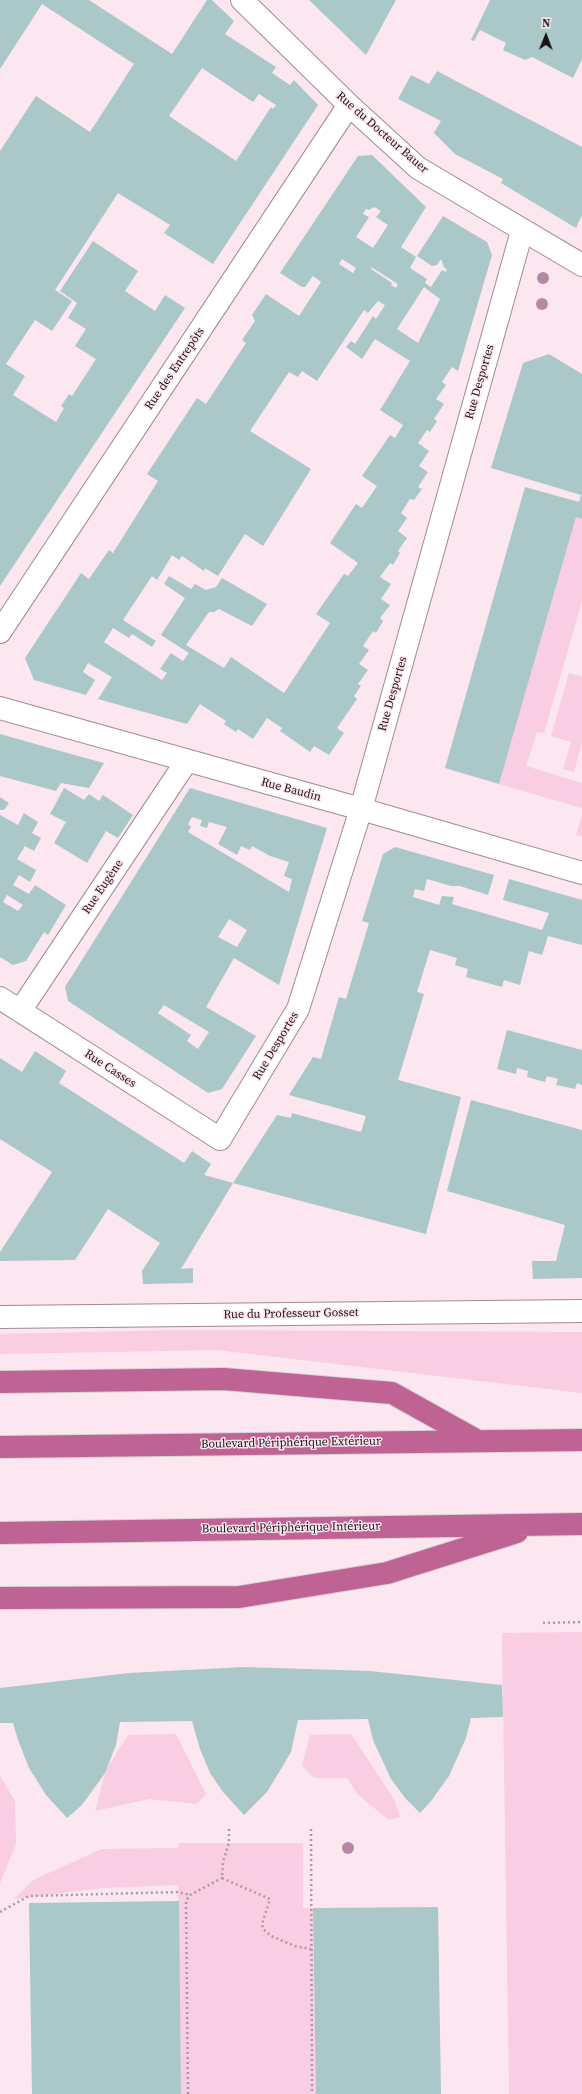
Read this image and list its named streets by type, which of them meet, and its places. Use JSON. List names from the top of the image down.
{
  "streets": {
    "highway": ["Boulevard Périphérique Extérieur", "Boulevard Périphérique Intérieur"],
    "street": [
      "Rue du Docteur Bauer",
      "Rue des Entrepôts",
      "Rue Desportes",
      "Rue Baudin",
      "Rue Eugène",
      "Rue Casses",
      "Rue du Professeur Gosset"
    ]
  },
  "crossings": [
    ["Rue du Docteur Bauer", "Rue des Entrepôts"],
    ["Rue du Docteur Bauer", "Rue Desportes"],
    ["Rue Desportes", "Rue Baudin"],
    ["Rue Desportes", "Rue Casses"],
    ["Rue Baudin", "Rue Eugène"],
    ["Rue Eugène", "Rue Casses"]
  ],
  "north": "top"
}
